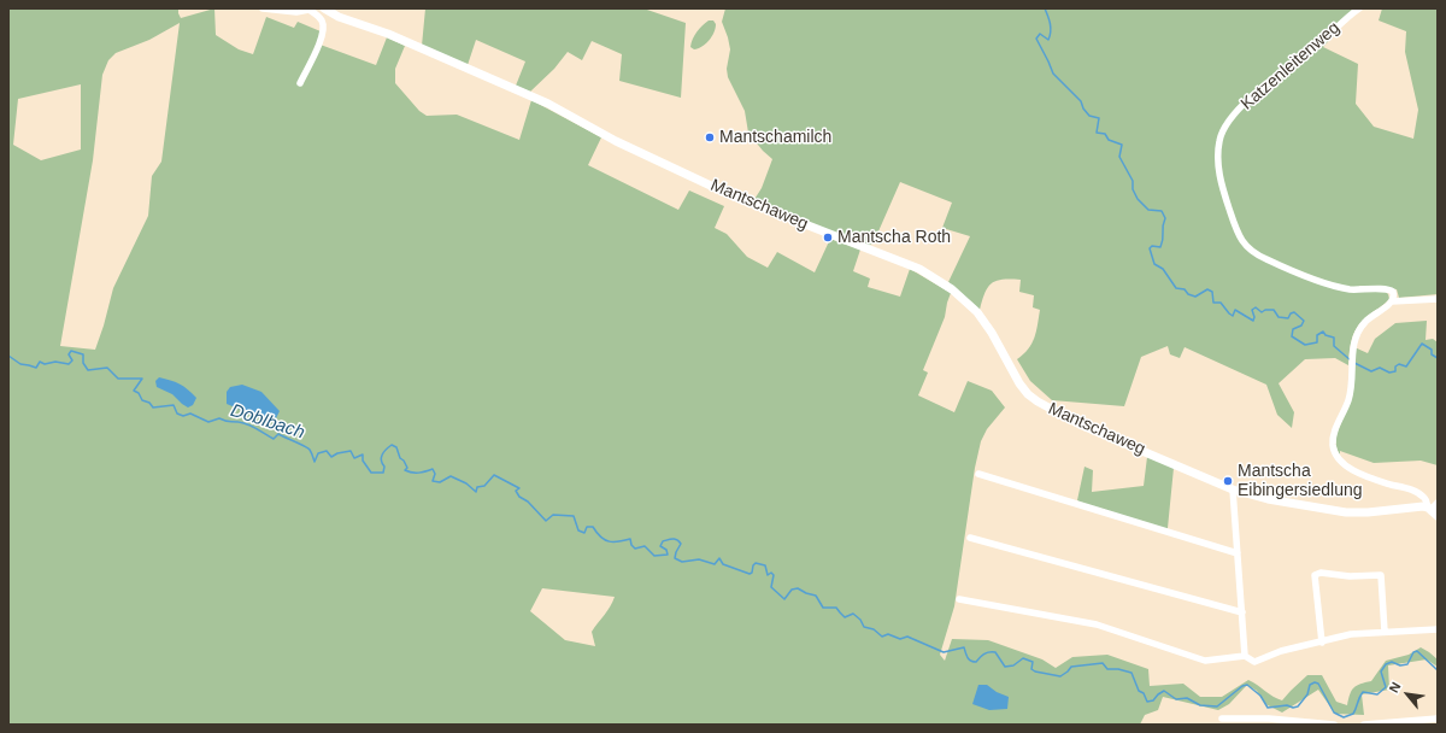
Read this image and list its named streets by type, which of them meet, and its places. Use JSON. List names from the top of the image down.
{
  "streets": {
    "street": ["Katzenleitenweg", "Mantschaweg"]
  },
  "water": ["Doblbach"],
  "places": ["Mantschamilch", "Mantscha Roth", "Mantscha Eibingersiedlung"],
  "north": "top left"
}
